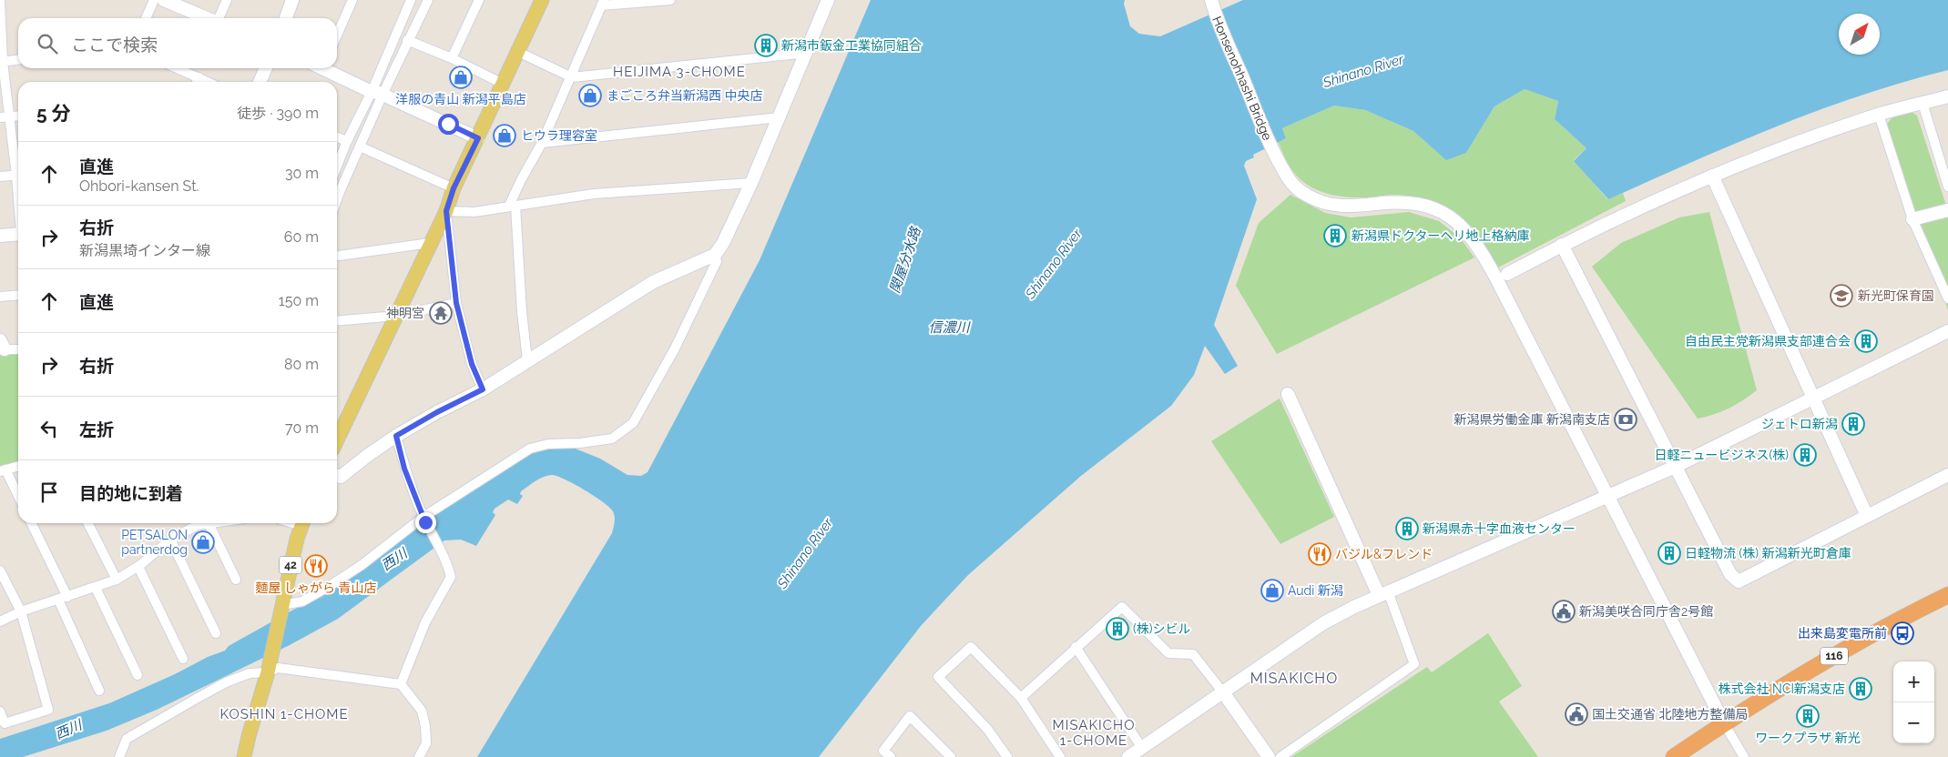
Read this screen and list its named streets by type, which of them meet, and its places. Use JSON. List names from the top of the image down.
{
  "streets": {
    "highway": ["116"],
    "main road": ["42"],
    "street": ["Honsenohhashi Bridge"]
  },
  "crossings": [
    ["Honsenohhashi Bridge", "116"]
  ],
  "districts": [
    "HEIJIMA 3-CHOME",
    "MISAKICHO",
    "KOSHIN 1-CHOME",
    "MISAKICHO 1-CHOME"
  ],
  "water": [
    "Shinano River",
    "関屋分水路",
    "信濃川",
    "西川"
  ],
  "places": {
    "building": [
      "新潟市鈑金工業協同組合",
      "新潟県ドクターヘリ地上格納庫",
      "自由民主党新潟県支部連合会",
      "ジェトロ新潟",
      "日軽ニュービジネス(株)",
      "新潟県赤十字血液センター",
      "日軽物流 (株) 新潟新光町倉庫",
      "(株)シビル",
      "株式会社 NCI新潟支店",
      "ワークプラザ 新光"
    ],
    "shop": [
      "洋服の青山 新潟平島店",
      "まごころ弁当新潟西 中央店",
      "ヒウラ理容室",
      "PETSALON partnerdog",
      "Audi 新潟"
    ],
    "school or university": ["新光町保育園"],
    "temple": ["神明宮"],
    "bank": ["新潟県労働金庫 新潟南支店"],
    "restaurant": ["バジル&フレンド", "麵屋 しゃがら 青山店"],
    "public building": ["新潟美咲合同庁舎2号館", "国土交通省 北陸地方整備局"],
    "bus stop": ["出来島変電所前"]
  },
  "north": "top right",
  "page": {
    "search": "ここで検索",
    "heading": ["5 分", "徒歩 · 390 m"],
    "list": [
      ["直進", "Ohbori-kansen St.", "30 m"],
      ["右折", "新潟黒埼インター線", "60 m"],
      ["直進", "150 m"],
      ["右折", "80 m"],
      ["左折", "70 m"],
      "目的地に到着"
    ],
    "map_buttons": ["+", "−"]
  }
}
